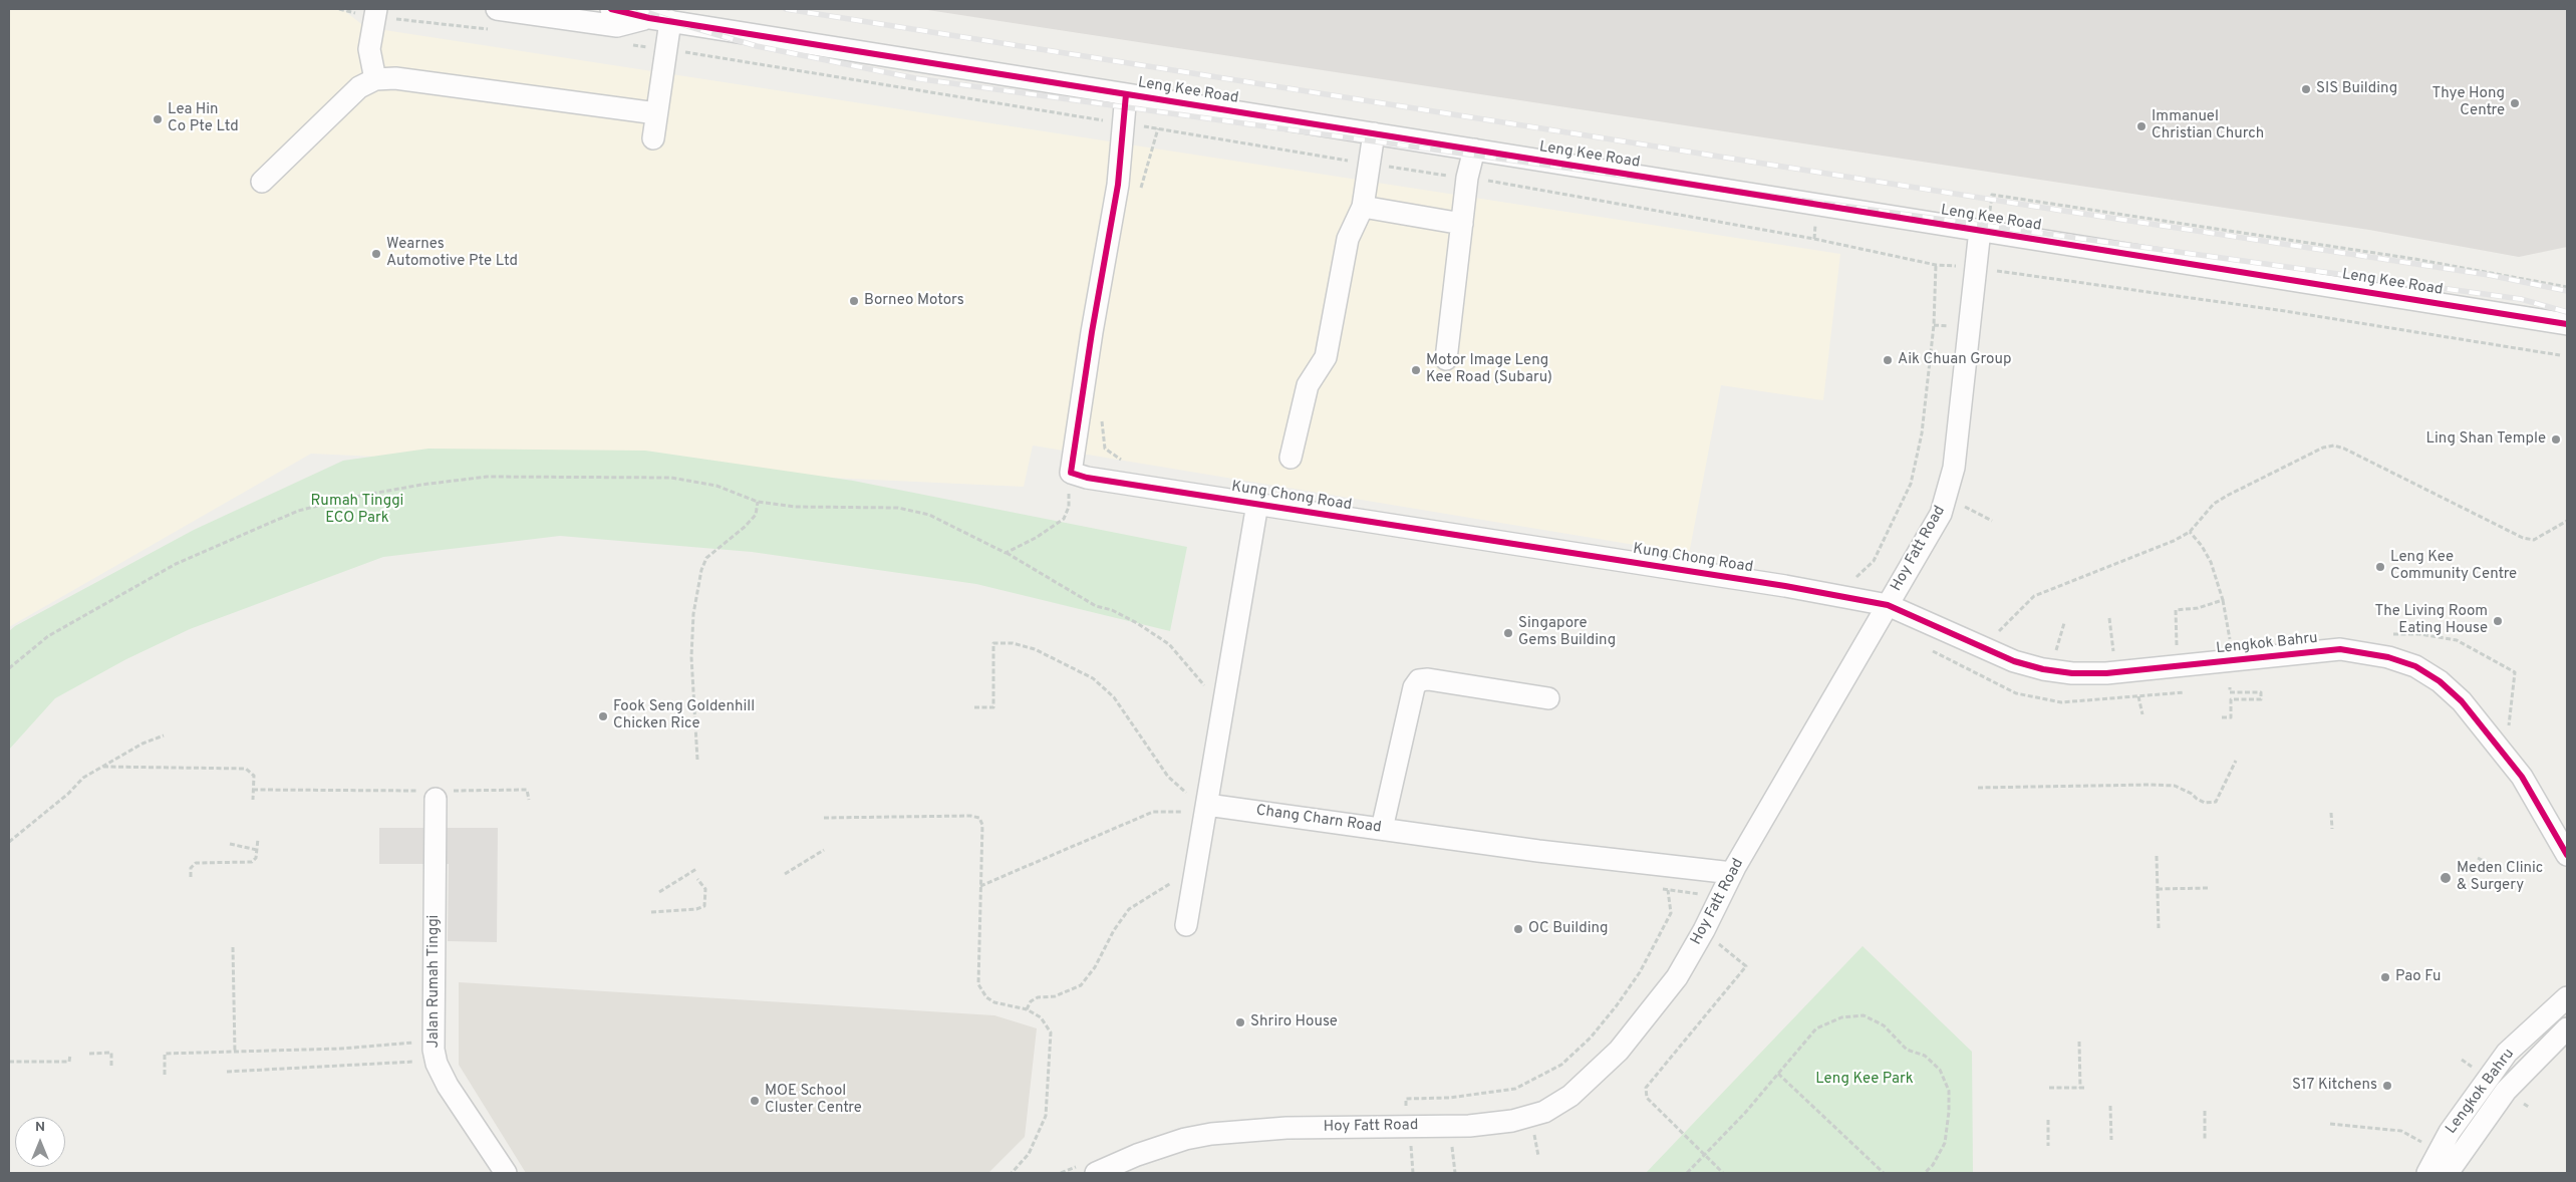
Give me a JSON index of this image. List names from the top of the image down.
{
  "streets": {
    "street": [
      "Leng Kee Road",
      "Kung Chong Road",
      "Hoy Fatt Road",
      "Lengkok Bahru",
      "Chang Charn Road",
      "Jalan Rumah Tinggi"
    ]
  },
  "crossings": [
    ["Leng Kee Road", "Hoy Fatt Road"],
    ["Kung Chong Road", "Hoy Fatt Road"],
    ["Kung Chong Road", "Lengkok Bahru"],
    ["Hoy Fatt Road", "Lengkok Bahru"],
    ["Hoy Fatt Road", "Chang Charn Road"]
  ],
  "parks": ["Rumah Tinggi ECO Park", "Leng Kee Park"],
  "places": [
    "SIS Building",
    "Thye Hong Centre",
    "Lea Hin Co Pte Ltd",
    "Immanuel Christian Church",
    "Wearnes Automotive Pte Ltd",
    "Borneo Motors",
    "Aik Chuan Group",
    "Motor Image Leng Kee Road (Subaru)",
    "Ling Shan Temple",
    "Leng Kee Community Centre",
    "The Living Room Eating House",
    "Singapore Gems Building",
    "Fook Seng Goldenhill Chicken Rice",
    "Meden Clinic & Surgery",
    "OC Building",
    "Pao Fu",
    "Shriro House",
    "S17 Kitchens",
    "MOE School Cluster Centre"
  ],
  "north": "top"
}
